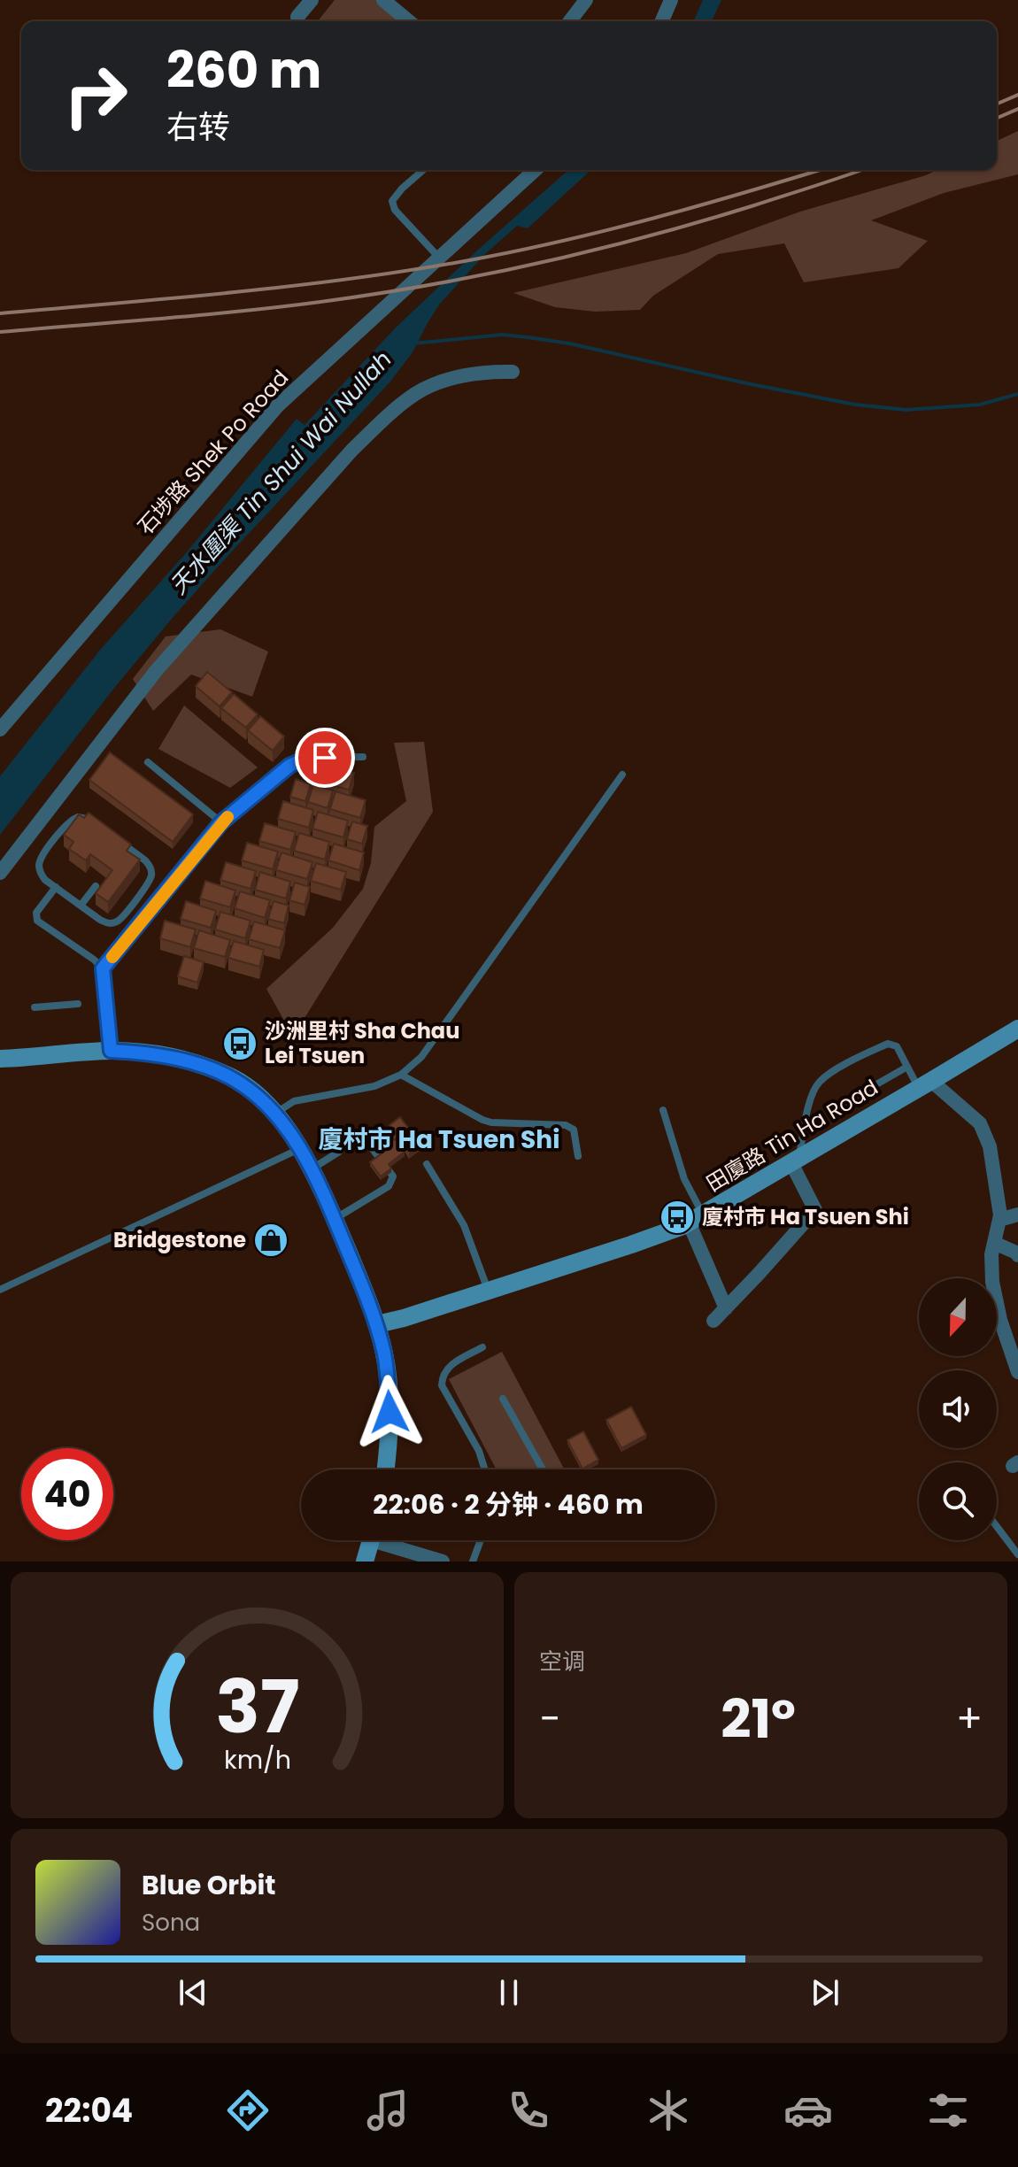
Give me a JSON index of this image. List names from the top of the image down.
{
  "streets": {
    "street": ["石埗路 Shek Po Road", "田廈路 Tin Ha Road"]
  },
  "districts": ["廈村市 Ha Tsuen Shi"],
  "water": ["天水圍渠 Tin Shui Wai Nullah"],
  "places": {
    "bus stop": ["沙洲里村 Sha Chau Lei Tsuen", "廈村市 Ha Tsuen Shi"],
    "shop": ["Bridgestone"]
  },
  "north": "bottom",
  "page": {
    "turn": ["260 m", "右转"],
    "limit": "40",
    "trip": "22:06 · 2 分钟 · 460 m",
    "tile": "空调",
    "heat": ["−", "21°", "+"],
    "song": ["Blue Orbit", "Sona"],
    "tabs": "22:04",
    "gauge": ["37", "km/h"]
  }
}
